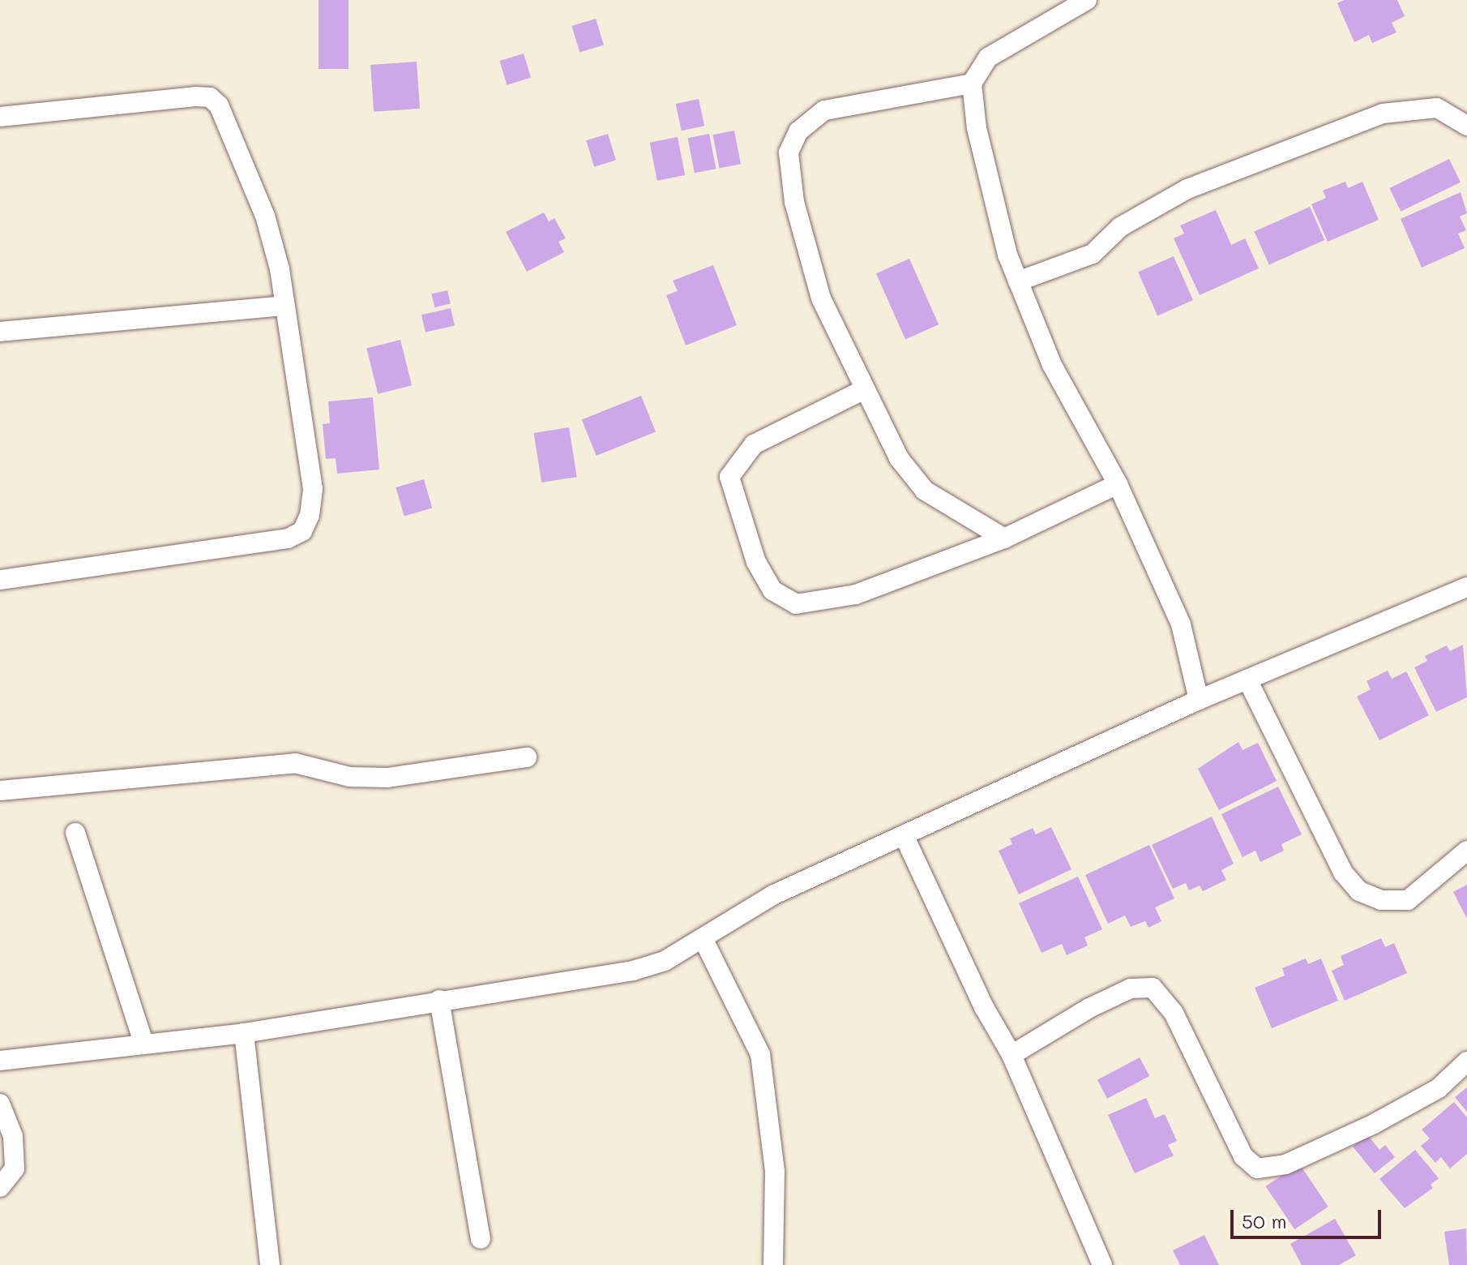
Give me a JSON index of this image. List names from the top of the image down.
{
  "scale_bar": "50 m"
}
